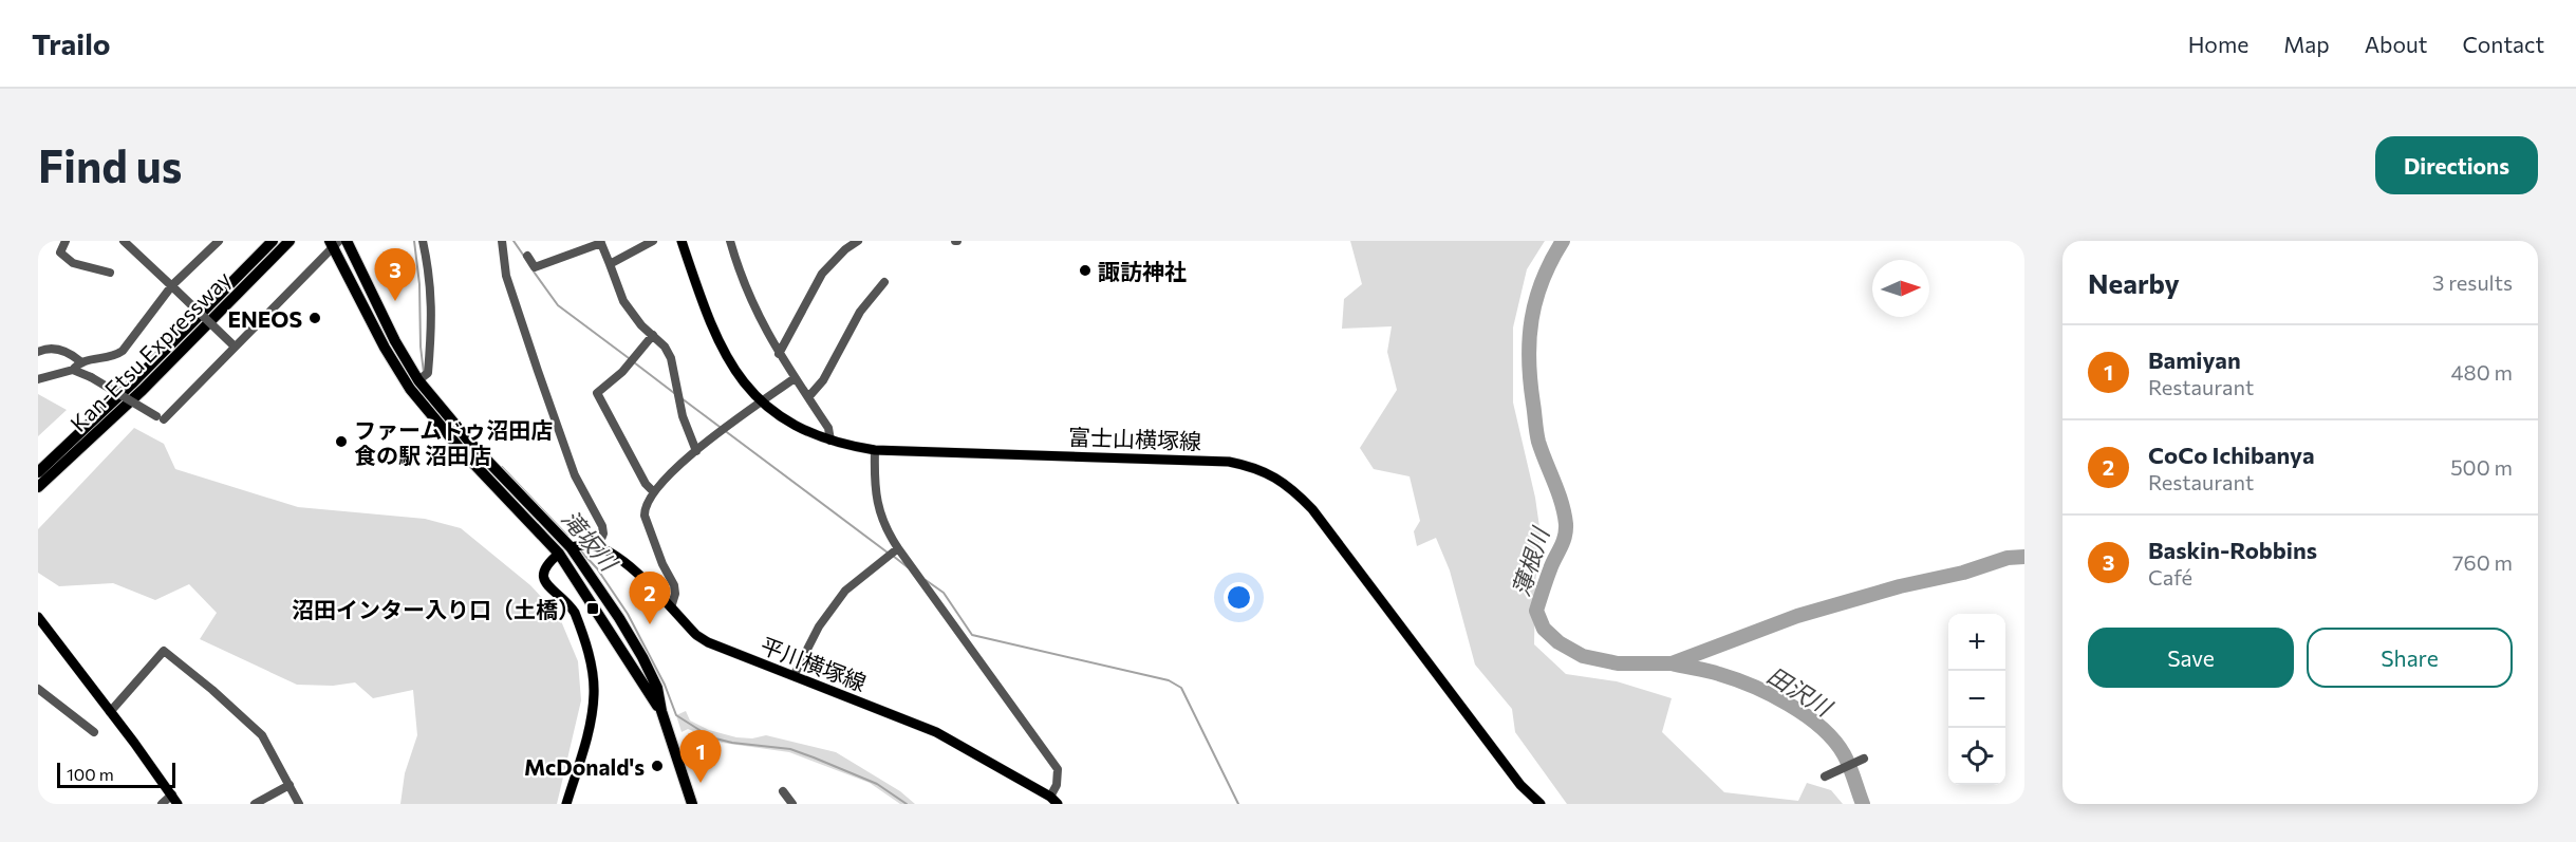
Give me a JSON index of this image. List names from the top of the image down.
{
  "streets": {
    "highway": ["Kan-Etsu Expressway"],
    "main road": ["富士山横塚線", "平川横塚線"]
  },
  "water": ["滝坂川", "薄根川", "田沢川"],
  "places": {
    "other": [
      "諏訪神社",
      "ENEOS",
      "ファームドゥ沼田店 食の駅 沼田店",
      "McDonald's"
    ],
    "transit": ["沼田インター入り口（土橋）"]
  },
  "scale_bar": "100 m",
  "north": "right",
  "page": {
    "header": "Trailo",
    "nav": [
      "Home",
      "Map",
      "About",
      "Contact"
    ],
    "buttons": [
      "Directions",
      ["Save", "Share"]
    ],
    "title": "Find us",
    "heading": ["Nearby", "3 results"],
    "pins": ["3", "2", "1"],
    "list": [
      {
        "mark": "1",
        "name": "Bamiyan",
        "note": "Restaurant",
        "value": "480 m"
      },
      {
        "mark": "2",
        "name": "CoCo Ichibanya",
        "note": "Restaurant",
        "value": "500 m"
      },
      {
        "mark": "3",
        "name": "Baskin-Robbins",
        "note": "Café",
        "value": "760 m"
      }
    ],
    "map_buttons": ["+", "−"],
    "scale": "100 m"
  }
}
